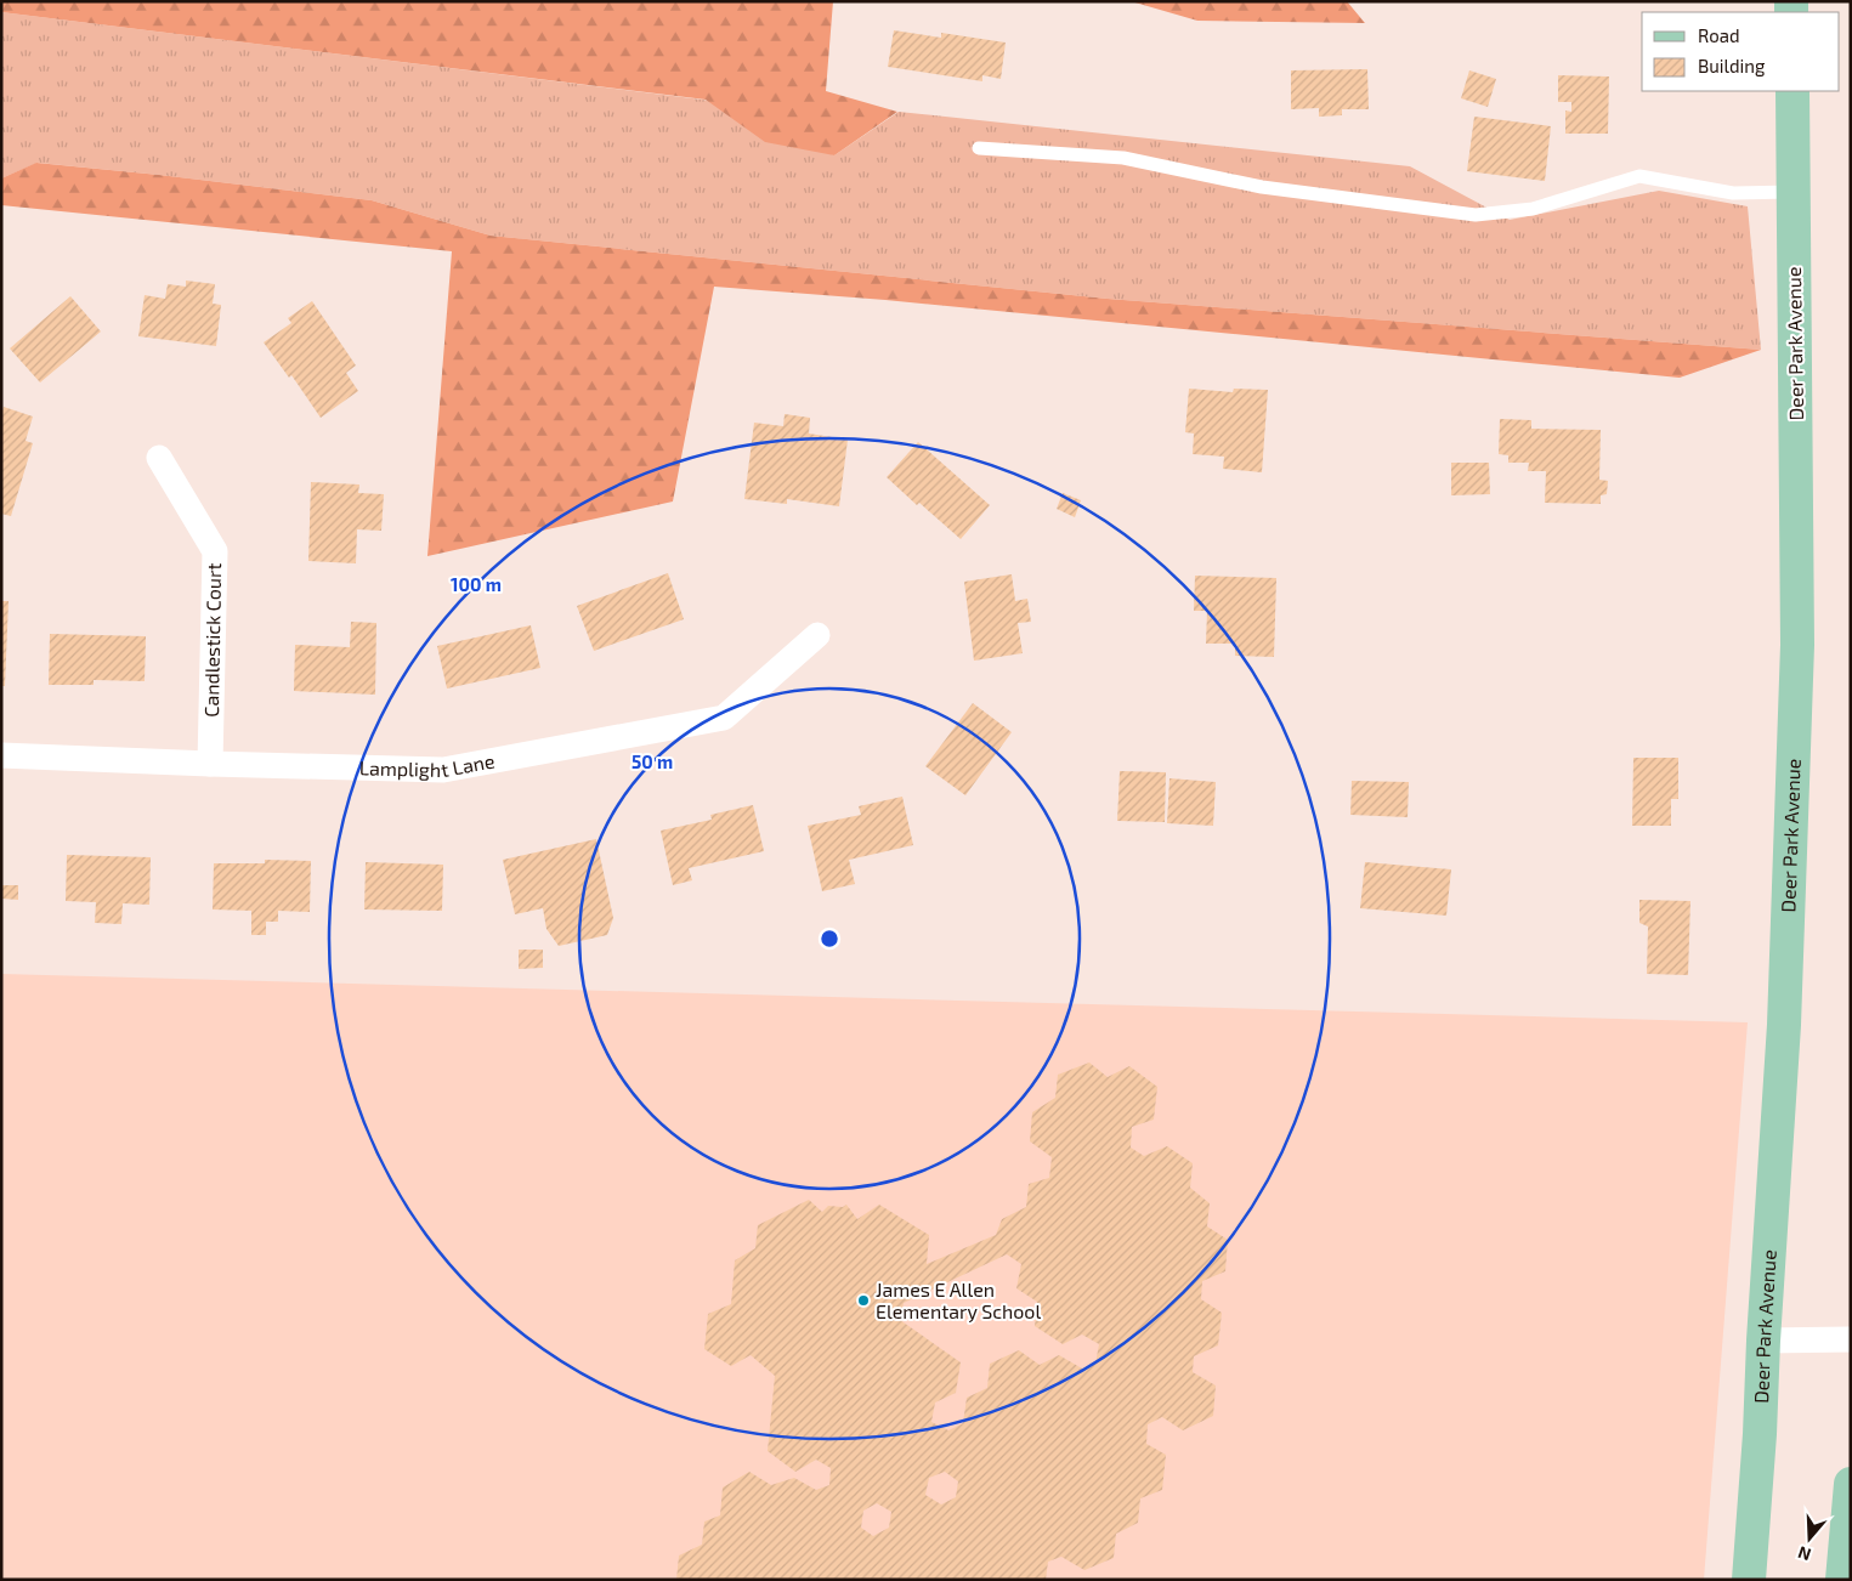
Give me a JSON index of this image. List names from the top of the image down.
{
  "streets": {
    "main road": ["Deer Park Avenue"],
    "street": ["Candlestick Court", "Lamplight Lane"]
  },
  "crossings": [
    ["Candlestick Court", "Lamplight Lane"]
  ],
  "places": ["James E Allen Elementary School"],
  "legend": ["Road", "Building"],
  "north": "bottom",
  "rings": ["100 m", "50 m"]
}
